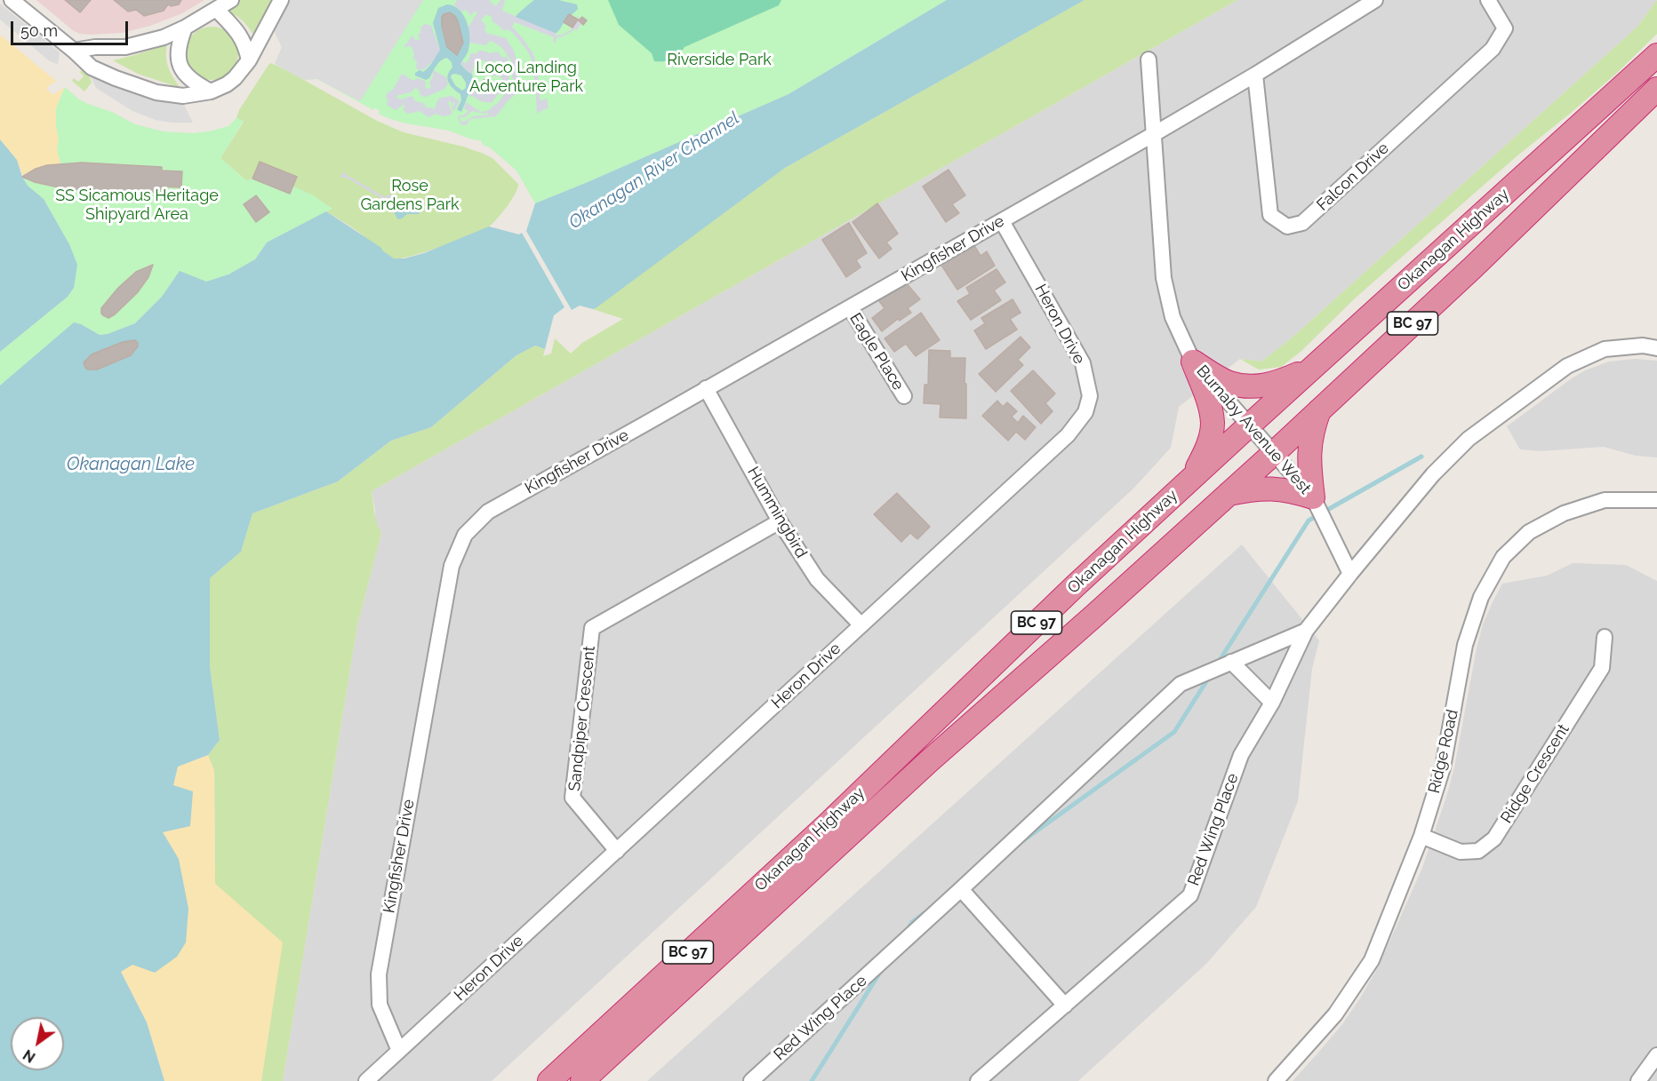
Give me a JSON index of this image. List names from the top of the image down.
{
  "streets": {
    "highway": ["Okanagan Highway", "BC 97"],
    "street": [
      "Falcon Drive",
      "Kingfisher Drive",
      "Heron Drive",
      "Eagle Place",
      "Burnaby Avenue West",
      "Hummingbird",
      "Sandpiper Crescent",
      "Ridge Road",
      "Ridge Crescent",
      "Red Wing Place"
    ]
  },
  "crossings": [
    ["Okanagan Highway", "Burnaby Avenue West"],
    ["Kingfisher Drive", "Heron Drive"],
    ["Kingfisher Drive", "Eagle Place"],
    ["Kingfisher Drive", "Burnaby Avenue West"],
    ["Kingfisher Drive", "Hummingbird"],
    ["Heron Drive", "Hummingbird"],
    ["Heron Drive", "Sandpiper Crescent"],
    ["Hummingbird", "Sandpiper Crescent"],
    ["Ridge Road", "Ridge Crescent"]
  ],
  "water": ["Okanagan River Channel", "Okanagan Lake"],
  "parks": [
    "Riverside Park",
    "Loco Landing Adventure Park",
    "Rose Gardens Park",
    "SS Sicamous Heritage Shipyard Area"
  ],
  "scale_bar": "50 m",
  "north": "bottom left"
}
